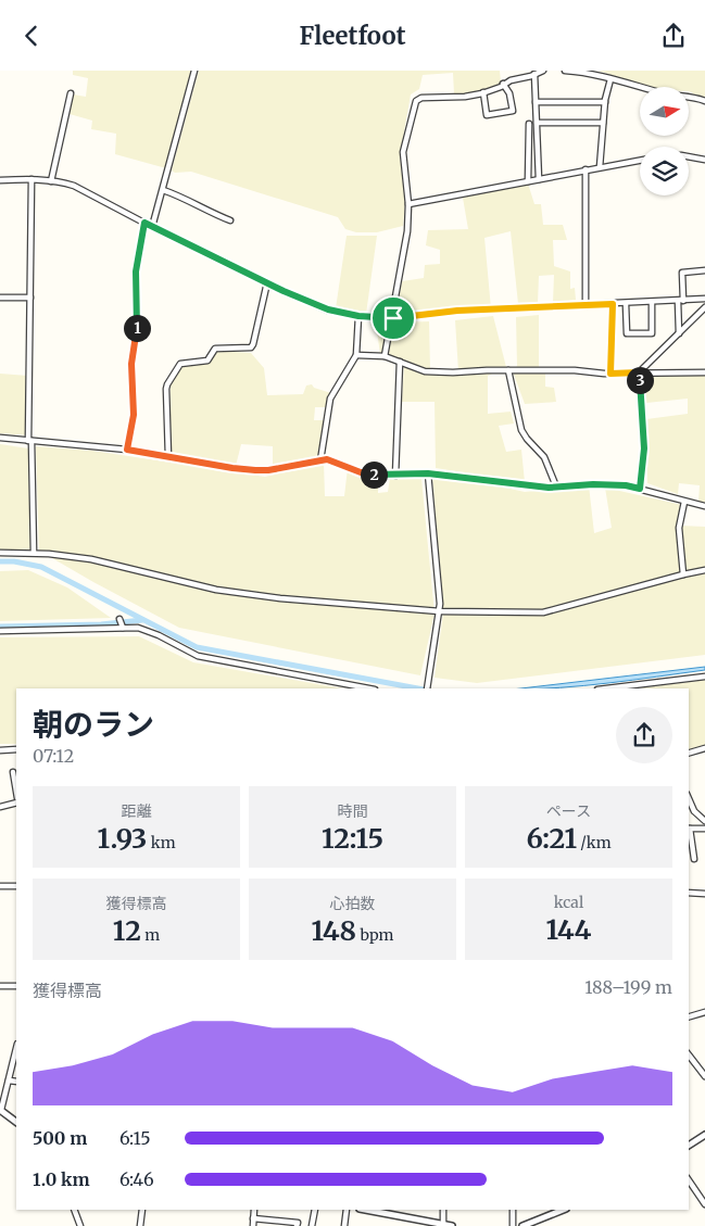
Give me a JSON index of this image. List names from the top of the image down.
{
  "north": "right",
  "page": {
    "header": "Fleetfoot",
    "pins": ["1", "3", "2"],
    "heading": ["朝のラン", "07:12"],
    "stats": [
      ["距離", "1.93 km"],
      ["時間", "12:15"],
      ["ペース", "6:21 /km"],
      ["獲得標高", "12 m"],
      ["心拍数", "148 bpm"],
      ["kcal", "144"]
    ],
    "chart": ["獲得標高", "188–199 m"],
    "list": [
      {
        "name": "500 m",
        "note": "6:15"
      },
      {
        "name": "1.0 km",
        "note": "6:46"
      }
    ]
  }
}
